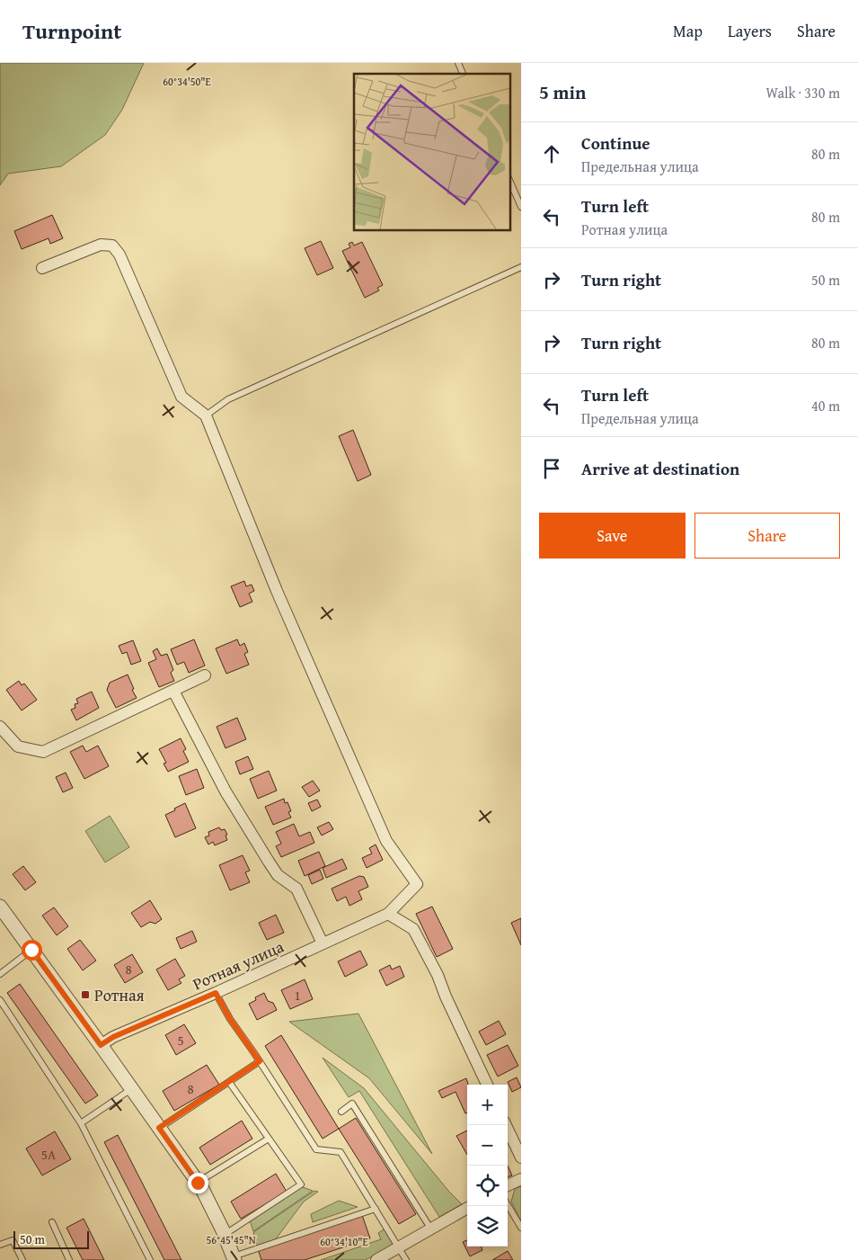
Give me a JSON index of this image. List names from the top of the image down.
{
  "streets": {
    "street": ["Ротная улица"]
  },
  "places": {
    "transit": ["Ротная"]
  },
  "house_numbers": [
    "8",
    "1",
    "5",
    "8",
    "5А"
  ],
  "scale_bar": "50 m",
  "page": {
    "header": "Turnpoint",
    "nav": ["Map", "Layers", "Share"],
    "heading": ["5 min", "Walk · 330 m"],
    "list": [
      ["Continue", "Предельная улица", "80 m"],
      ["Turn left", "Ротная улица", "80 m"],
      ["Turn right", "50 m"],
      ["Turn right", "80 m"],
      ["Turn left", "Предельная улица", "40 m"],
      "Arrive at destination"
    ],
    "buttons": ["Save", "Share"],
    "map_buttons": ["+", "−"],
    "scale": "50 m"
  },
  "coordinates": ["60°34'50\"E", "56°45'45\"N", "60°34'10\"E"]
}
